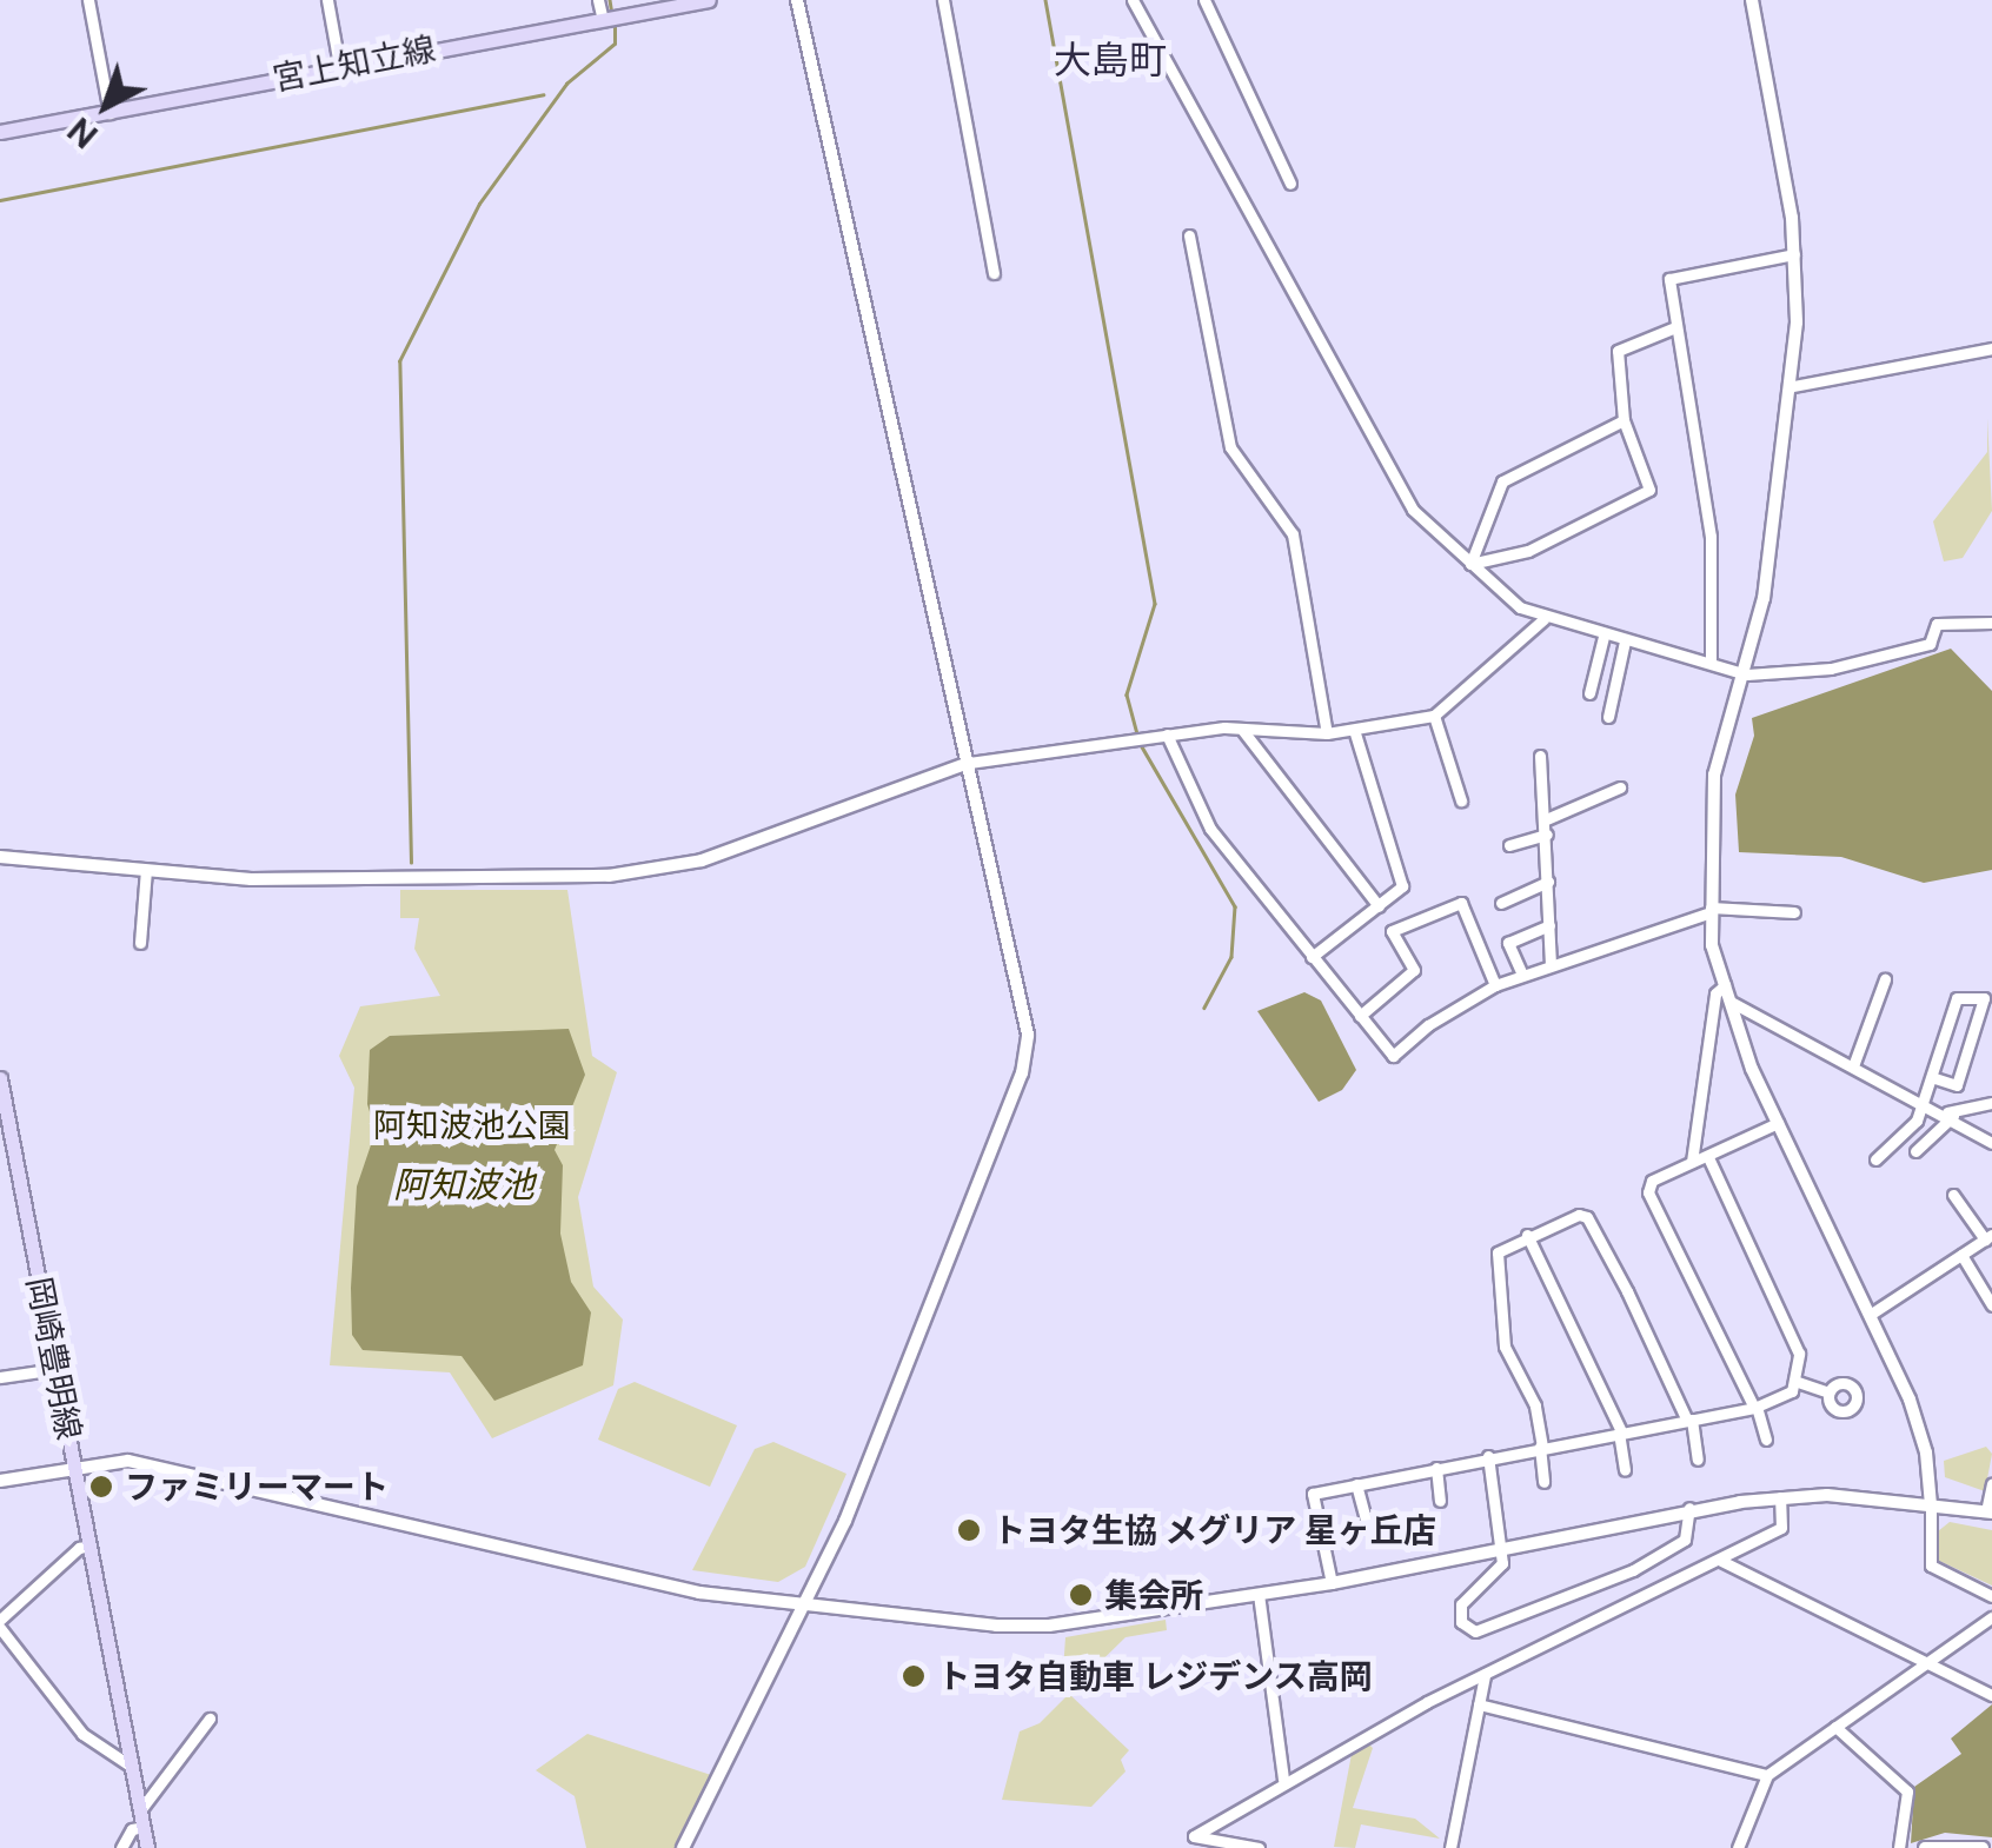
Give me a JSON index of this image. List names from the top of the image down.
{
  "streets": {
    "main road": ["宮上知立線", "岡崎豊明線"]
  },
  "districts": ["大島町"],
  "water": ["阿知波池"],
  "parks": ["阿知波池公園"],
  "places": [
    "ファミリーマート",
    "トヨタ生協 メグリア 星ヶ丘店",
    "集会所",
    "トヨタ自動車 レジデンス高岡"
  ],
  "north": "bottom left"
}
